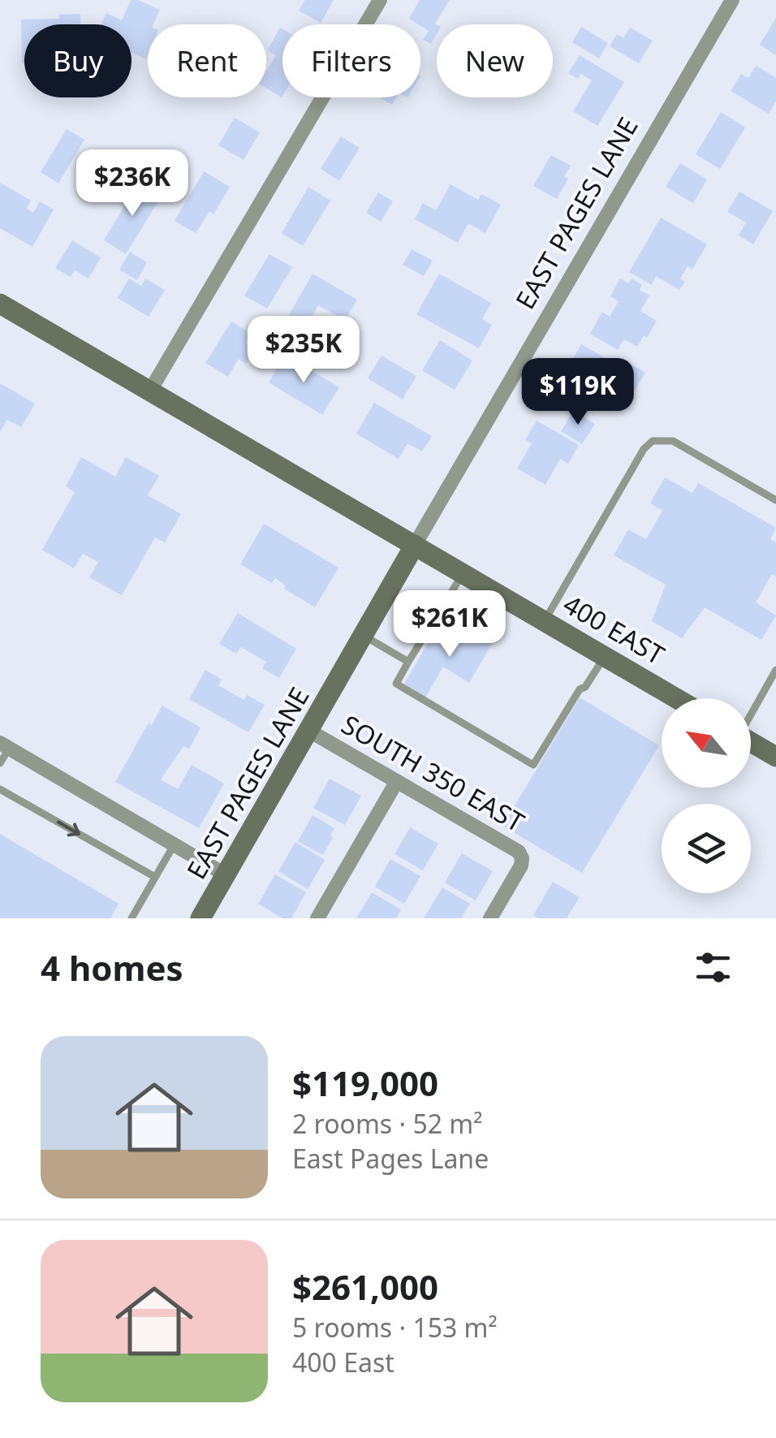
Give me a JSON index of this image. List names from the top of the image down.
{
  "streets": {
    "main road": ["EAST PAGES LANE", "400 EAST"],
    "street": ["SOUTH 350 EAST"]
  },
  "crossings": [
    ["EAST PAGES LANE", "400 EAST"],
    ["EAST PAGES LANE", "SOUTH 350 EAST"]
  ],
  "north": "top left",
  "page": {
    "chip": [
      "Buy",
      "Rent",
      "Filters",
      "New"
    ],
    "price": [
      "$236K",
      "$235K",
      "$119K",
      "$261K"
    ],
    "heading": "4 homes",
    "list": [
      {
        "name": "$119,000",
        "note": "2 rooms · 52 m² · East Pages Lane"
      },
      {
        "name": "$261,000",
        "note": "5 rooms · 153 m² · 400 East"
      }
    ]
  }
}
